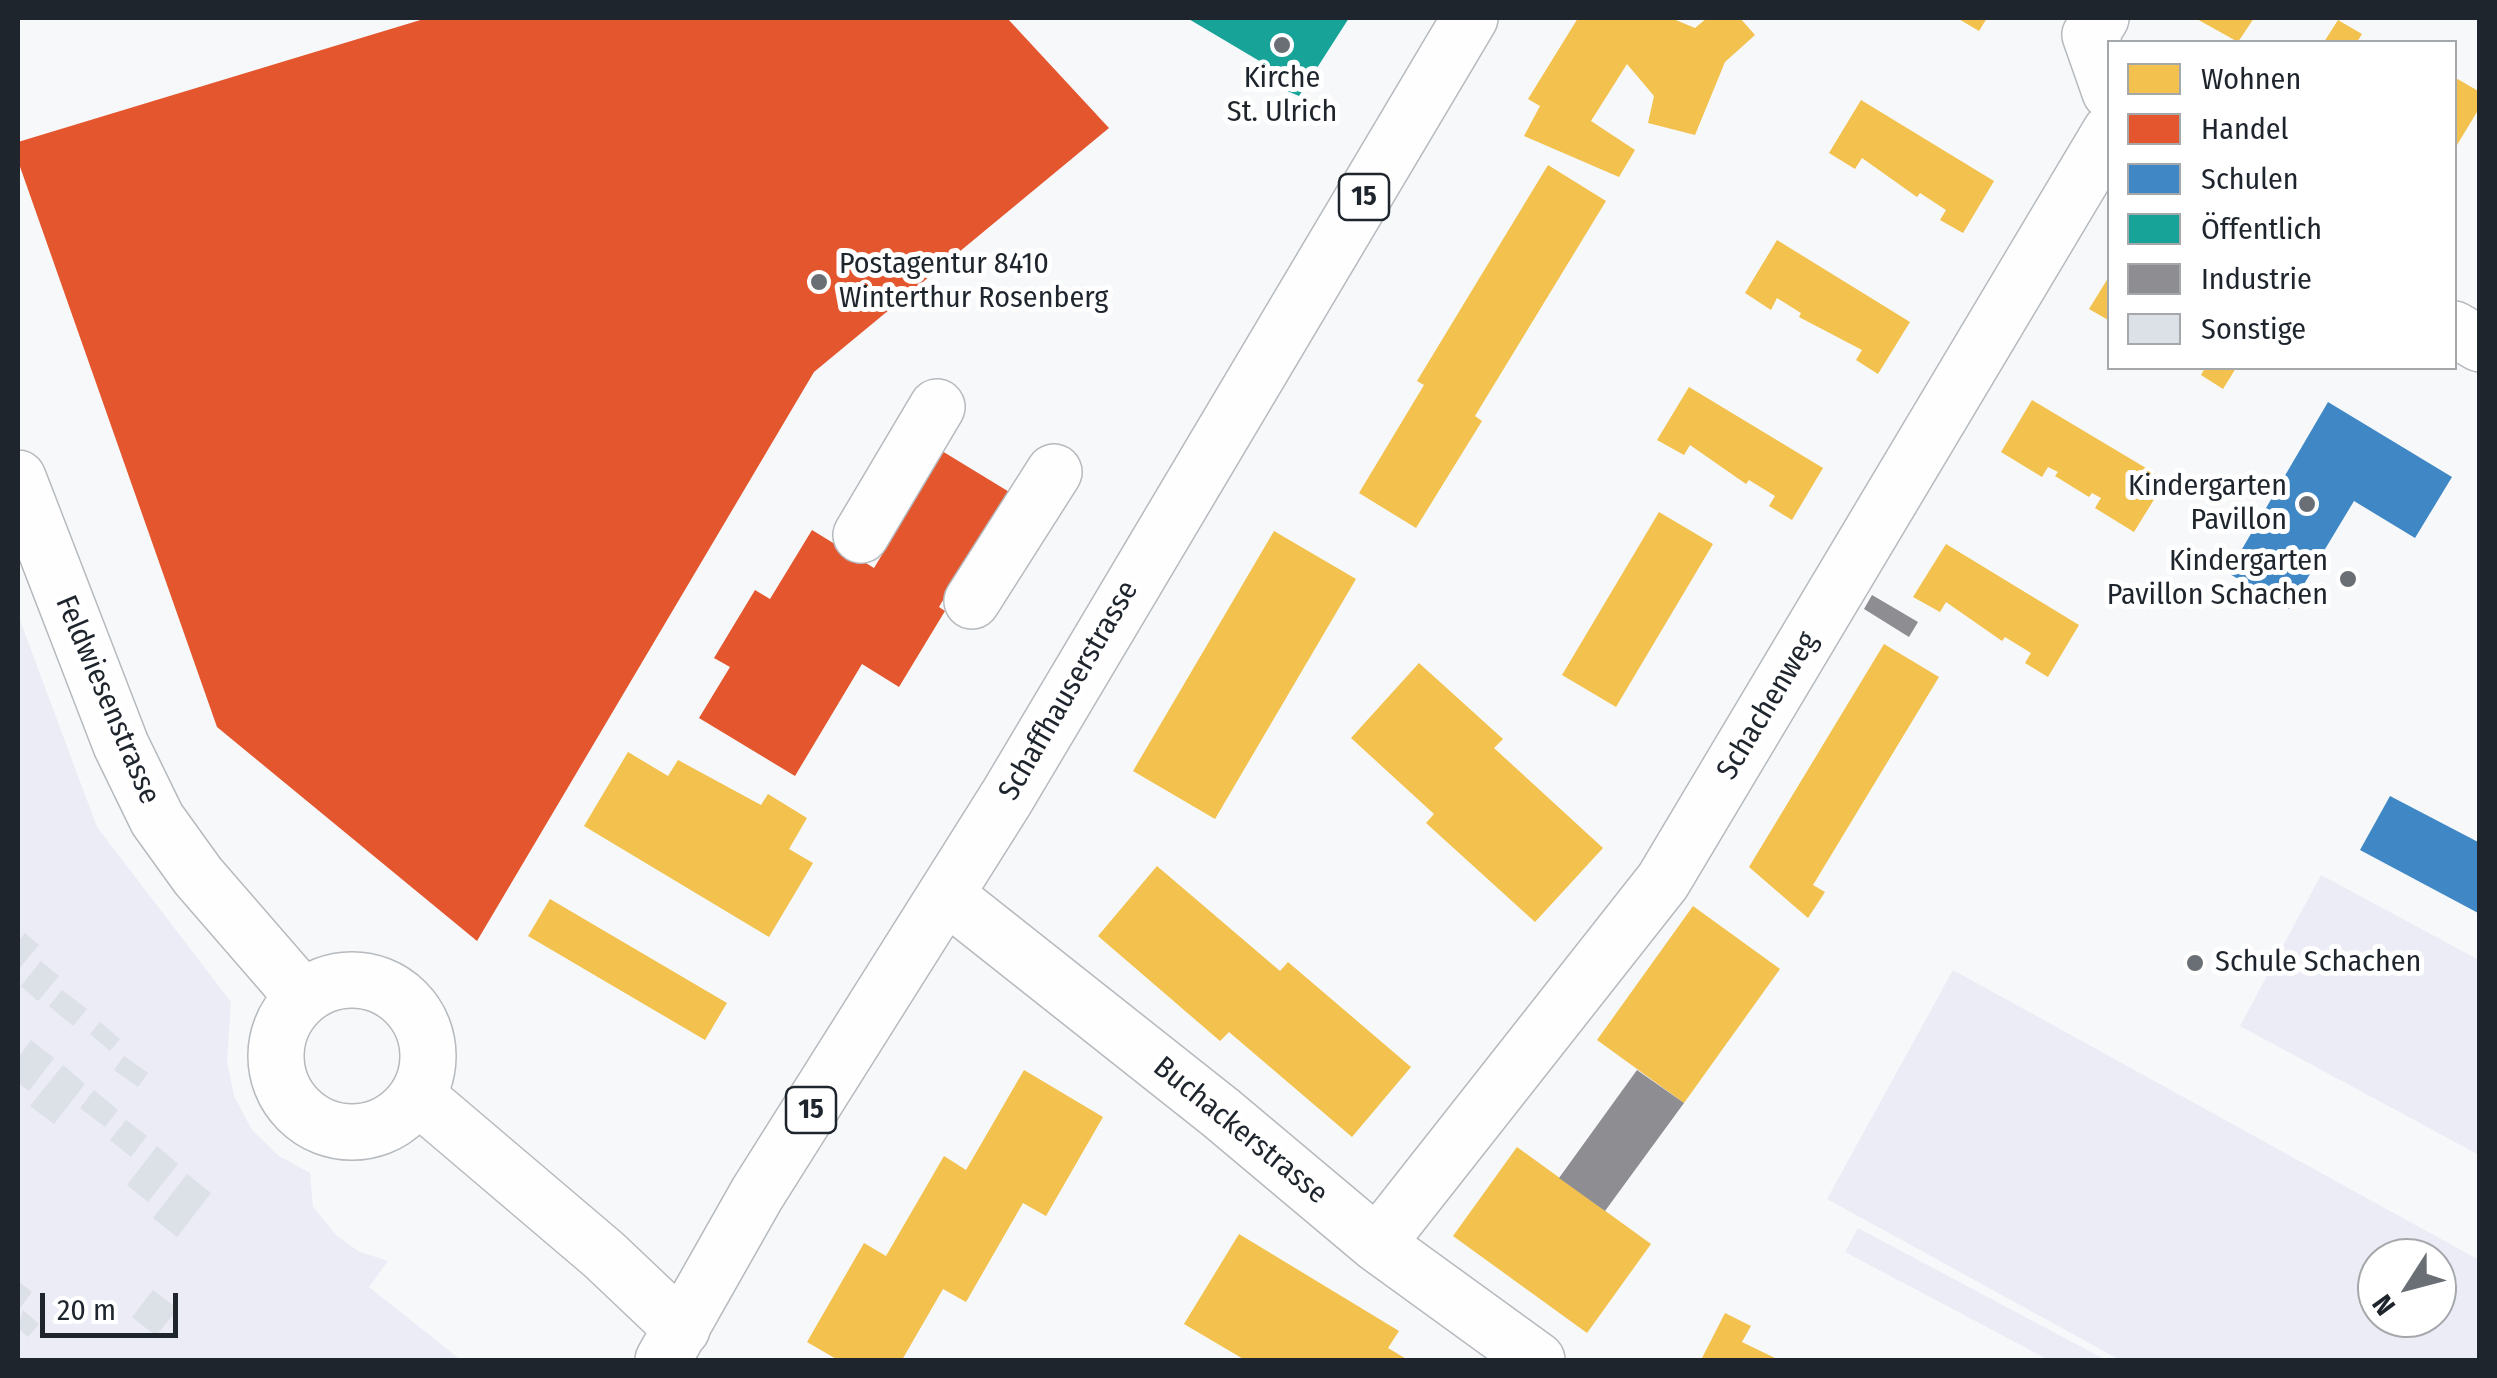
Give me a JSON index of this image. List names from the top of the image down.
{
  "streets": {
    "street": [
      "15",
      "Schaffhauserstrasse",
      "Feldwiesenstrasse",
      "Schachenweg",
      "Buchackerstrasse"
    ]
  },
  "crossings": [
    ["Schaffhauserstrasse", "Buchackerstrasse"],
    ["Schachenweg", "Buchackerstrasse"]
  ],
  "places": [
    "Kirche St. Ulrich",
    "Postagentur 8410 Winterthur Rosenberg",
    "Kindergarten Pavillon",
    "Kindergarten Pavillon Schachen",
    "Schule Schachen"
  ],
  "legend": [
    "Wohnen",
    "Handel",
    "Schulen",
    "Öffentlich",
    "Industrie",
    "Sonstige"
  ],
  "scale_bar": "20 m",
  "north": "bottom left"
}
